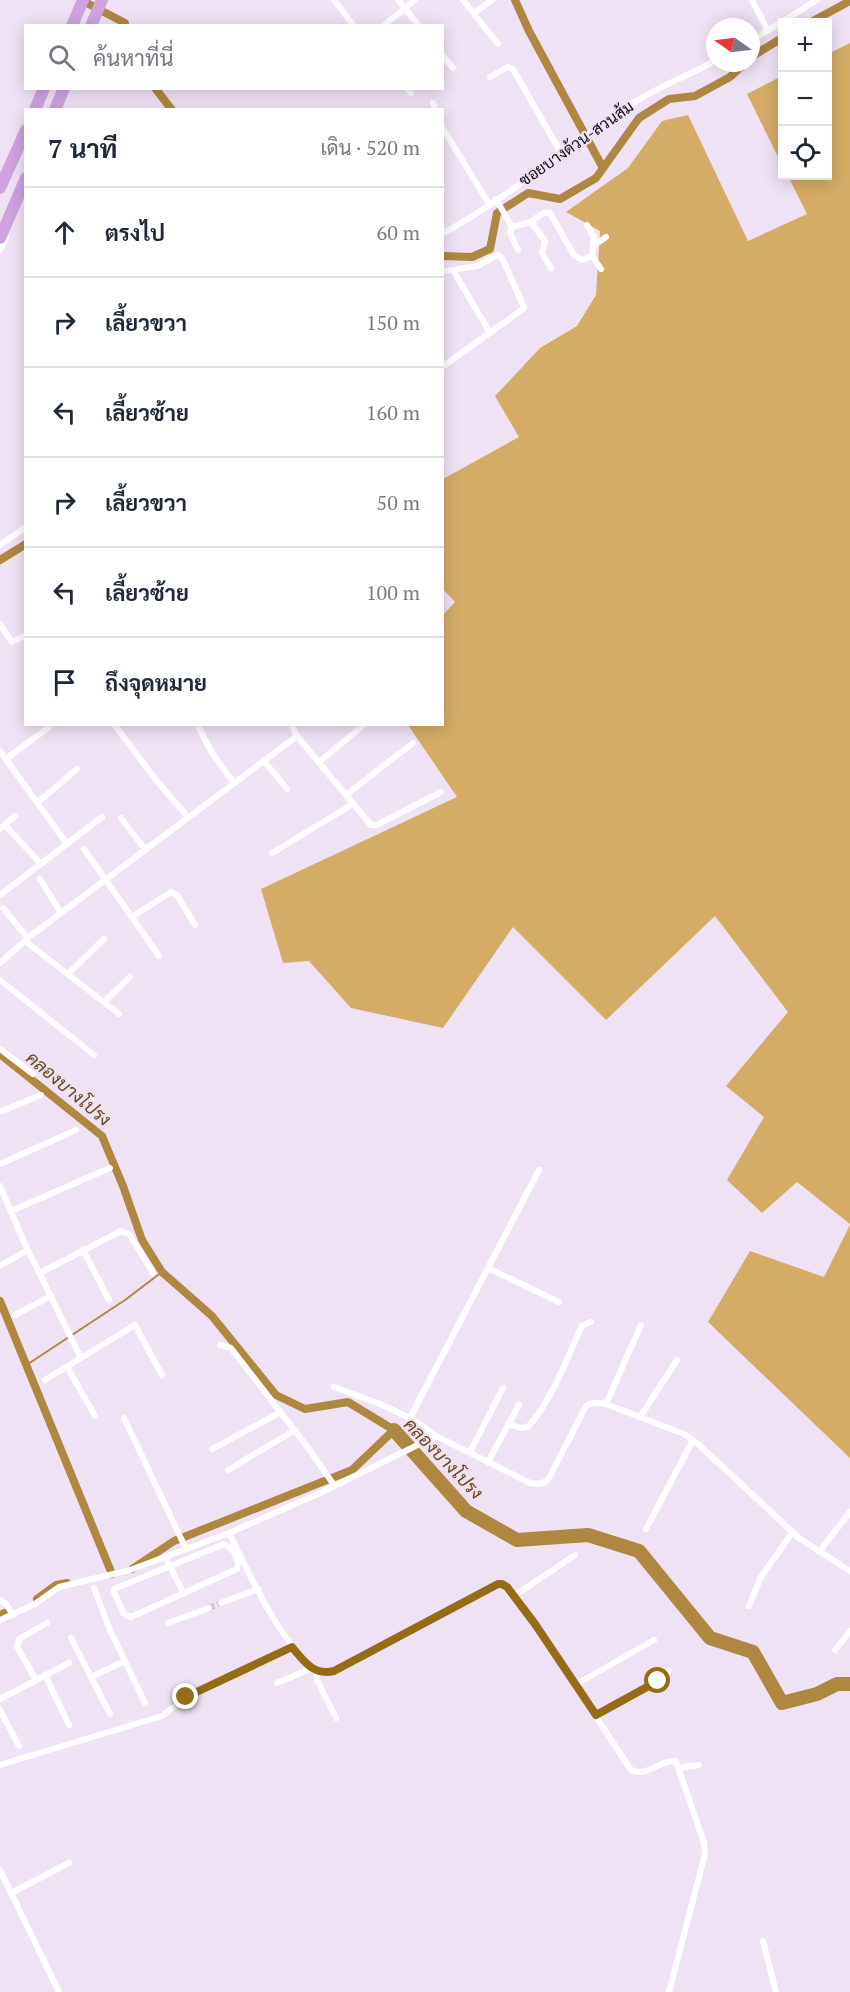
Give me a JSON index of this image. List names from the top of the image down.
{
  "streets": {
    "street": ["ซอยบางด้วน-สวนส้ม"]
  },
  "water": ["คลองบางโปรง"],
  "north": "left",
  "page": {
    "map_buttons": ["+", "−"],
    "search": "ค้นหาที่นี่",
    "heading": ["7 นาที", "เดิน · 520 m"],
    "list": [
      ["ตรงไป", "60 m"],
      ["เลี้ยวขวา", "150 m"],
      ["เลี้ยวซ้าย", "160 m"],
      ["เลี้ยวขวา", "50 m"],
      ["เลี้ยวซ้าย", "100 m"],
      "ถึงจุดหมาย"
    ]
  }
}
